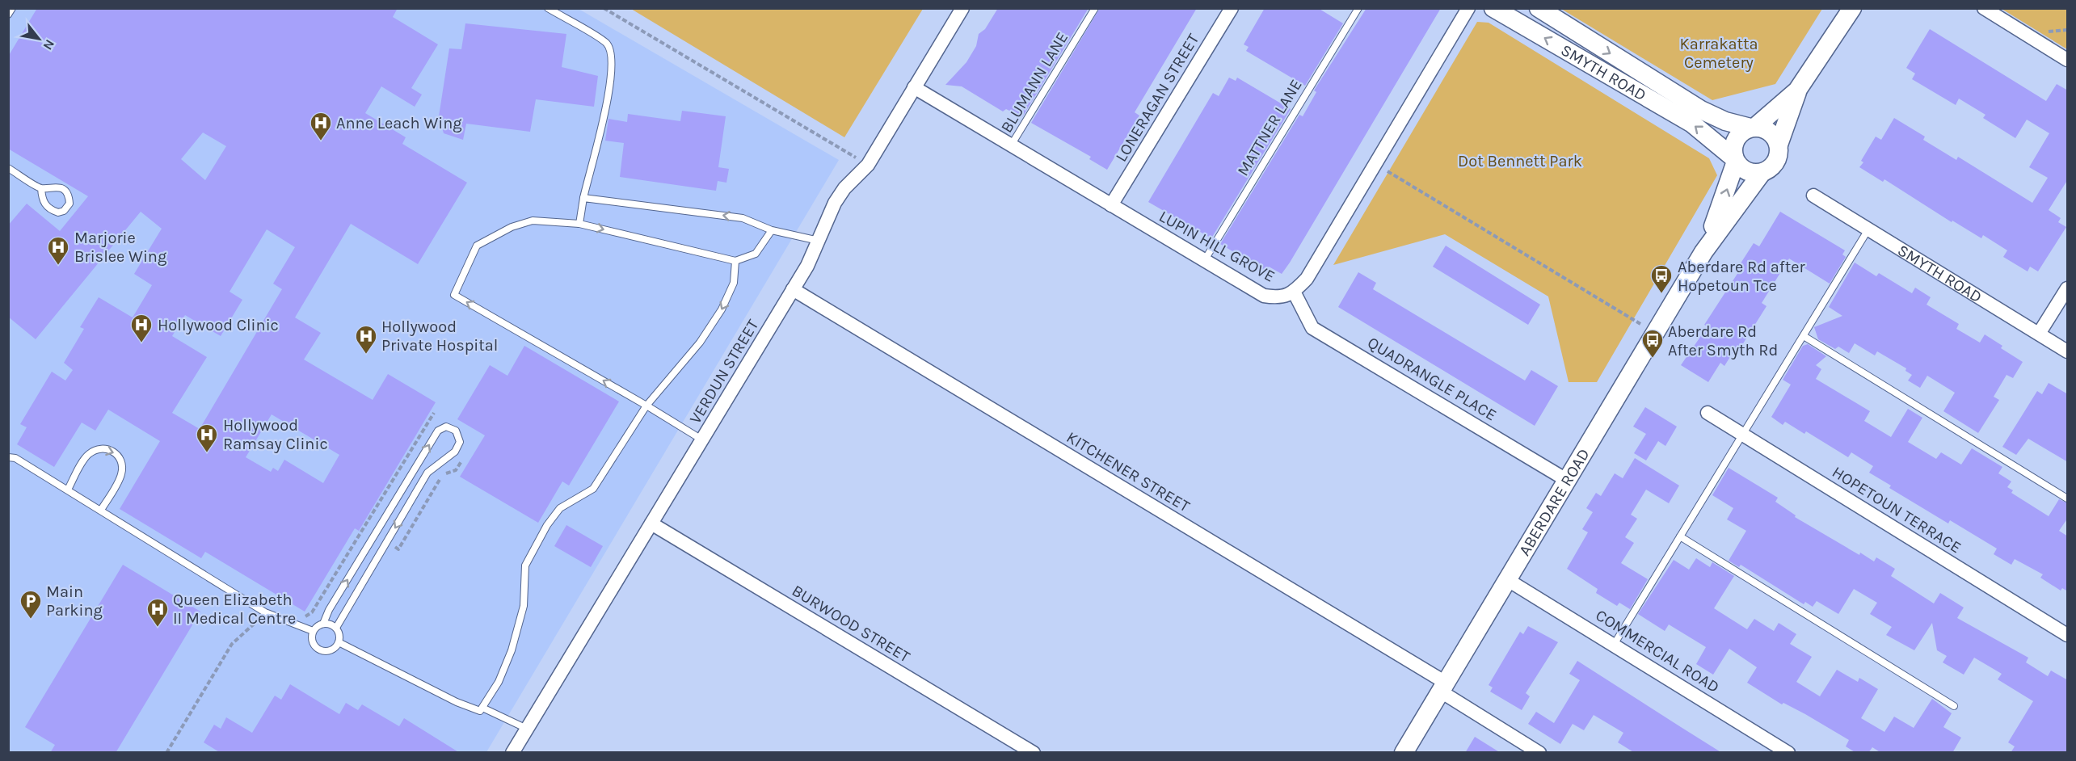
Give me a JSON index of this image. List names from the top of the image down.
{
  "streets": {
    "main road": ["SMYTH ROAD", "ABERDARE ROAD"],
    "street": [
      "LONERAGAN STREET",
      "LUPIN HILL GROVE",
      "VERDUN STREET",
      "QUADRANGLE PLACE",
      "KITCHENER STREET",
      "HOPETOUN TERRACE",
      "BURWOOD STREET",
      "COMMERCIAL ROAD"
    ],
    "lane": ["BLUMANN LANE", "MATTNER LANE"]
  },
  "crossings": [
    ["SMYTH ROAD", "ABERDARE ROAD"],
    ["BLUMANN LANE", "LUPIN HILL GROVE"],
    ["LONERAGAN STREET", "LUPIN HILL GROVE"],
    ["MATTNER LANE", "LUPIN HILL GROVE"],
    ["LUPIN HILL GROVE", "VERDUN STREET"],
    ["LUPIN HILL GROVE", "QUADRANGLE PLACE"],
    ["VERDUN STREET", "KITCHENER STREET"],
    ["VERDUN STREET", "BURWOOD STREET"],
    ["QUADRANGLE PLACE", "ABERDARE ROAD"],
    ["KITCHENER STREET", "ABERDARE ROAD"],
    ["ABERDARE ROAD", "COMMERCIAL ROAD"]
  ],
  "parks": ["Karrakatta Cemetery", "Dot Bennett Park"],
  "places": {
    "hospital": [
      "Anne Leach Wing",
      "Marjorie Brislee Wing",
      "Hollywood Clinic",
      "Hollywood Private Hospital",
      "Hollywood Ramsay Clinic",
      "Queen Elizabeth II Medical Centre"
    ],
    "bus stop": ["Aberdare Rd after Hopetoun Tce", "Aberdare Rd After Smyth Rd"],
    "parking": ["Main Parking"]
  },
  "north": "bottom right"
}
